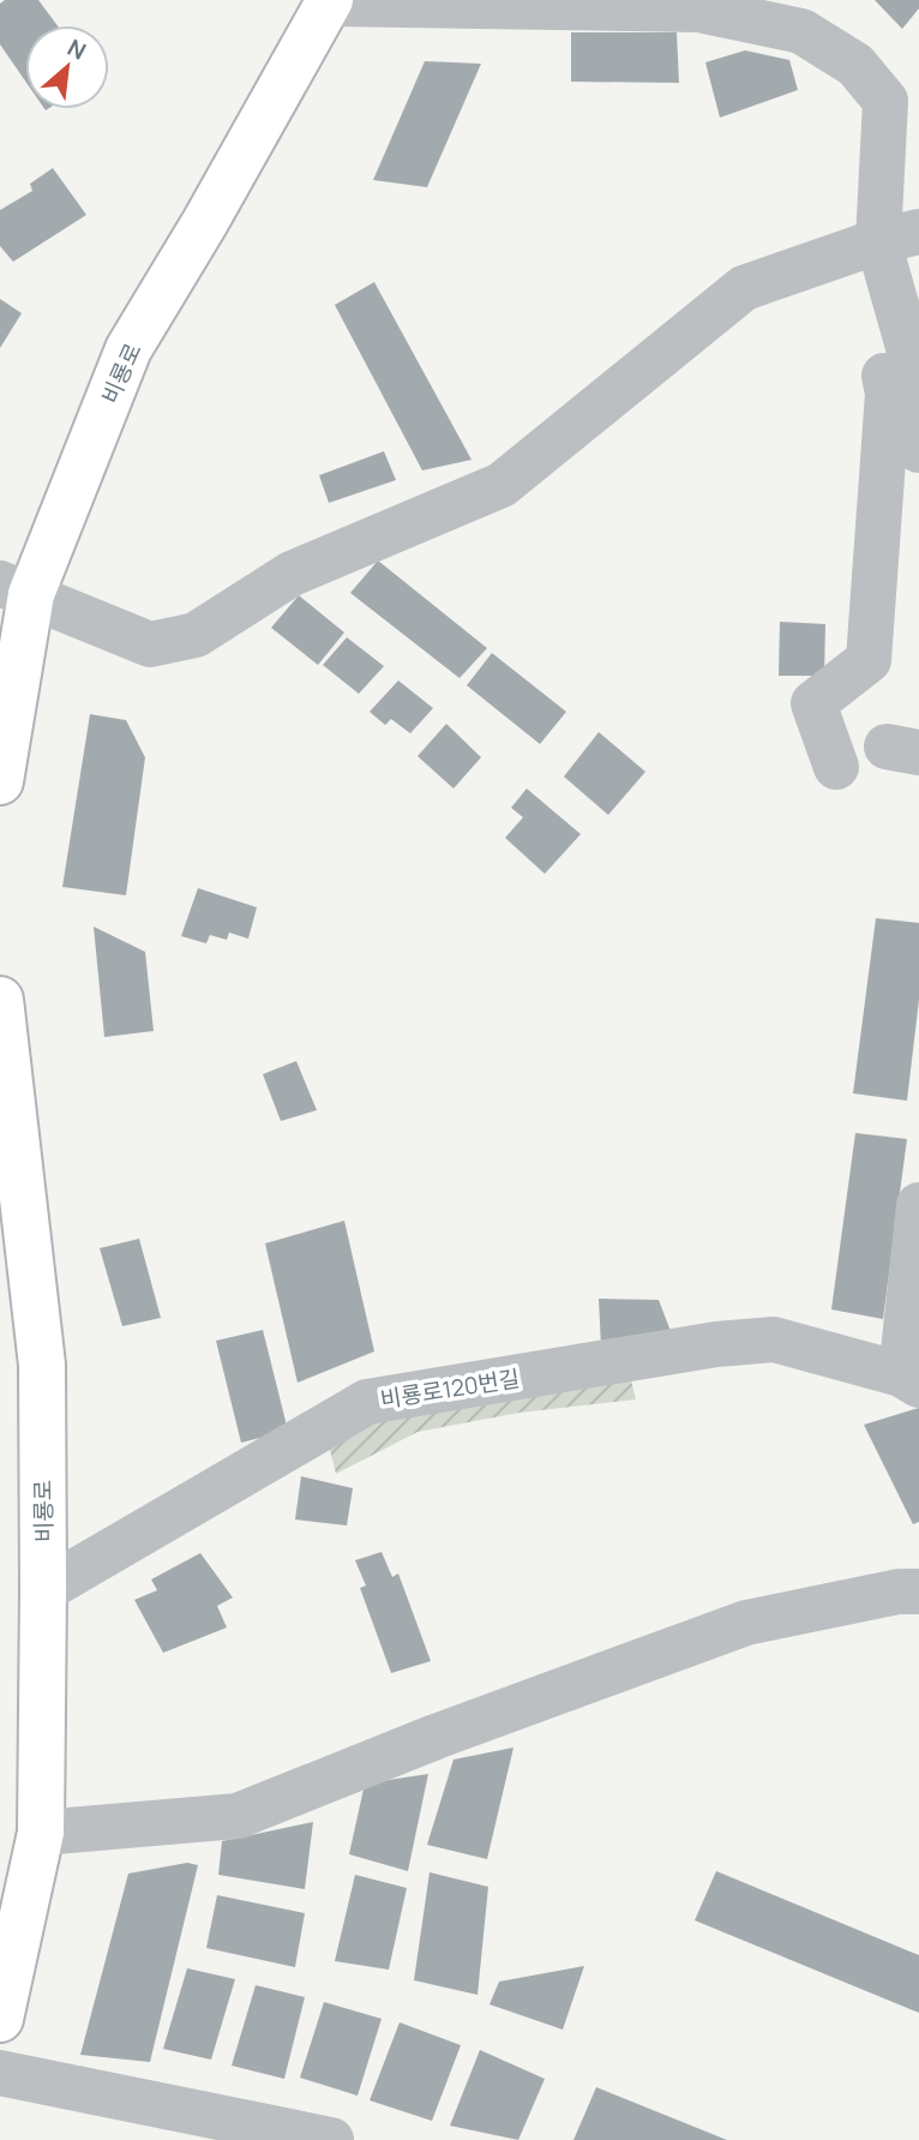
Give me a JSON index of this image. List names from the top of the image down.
{
  "streets": {
    "main road": ["비룡로"],
    "street": ["비룡로120번길"]
  },
  "crossings": [
    ["비룡로", "비룡로120번길"]
  ],
  "north": "top right"
}
